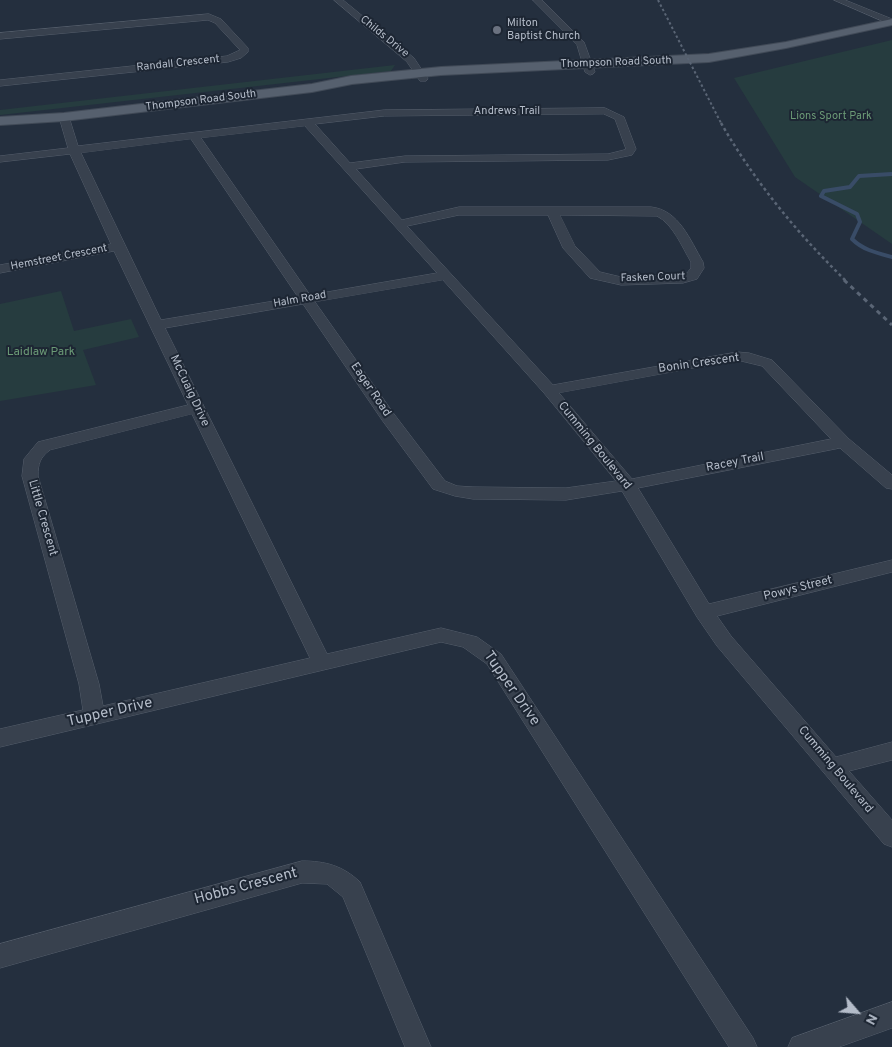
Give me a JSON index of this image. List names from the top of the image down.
{
  "streets": {
    "main road": ["Thompson Road South"],
    "street": [
      "Childs Drive",
      "Randall Crescent",
      "Andrews Trail",
      "Hemstreet Crescent",
      "Fasken Court",
      "Halm Road",
      "Bonin Crescent",
      "Eager Road",
      "McCuaig Drive",
      "Cumming Boulevard",
      "Racey Trail",
      "Little Crescent",
      "Powys Street",
      "Tupper Drive",
      "Hobbs Crescent"
    ]
  },
  "crossings": [
    ["Childs Drive", "Thompson Road South"],
    ["Thompson Road South", "McCuaig Drive"],
    ["Andrews Trail", "Eager Road"],
    ["Andrews Trail", "McCuaig Drive"],
    ["Andrews Trail", "Cumming Boulevard"],
    ["Hemstreet Crescent", "McCuaig Drive"],
    ["Fasken Court", "Cumming Boulevard"],
    ["Halm Road", "Eager Road"],
    ["Halm Road", "McCuaig Drive"],
    ["Halm Road", "Cumming Boulevard"],
    ["Bonin Crescent", "Cumming Boulevard"],
    ["Bonin Crescent", "Racey Trail"],
    ["Eager Road", "Cumming Boulevard"],
    ["Eager Road", "Racey Trail"],
    ["McCuaig Drive", "Little Crescent"],
    ["McCuaig Drive", "Tupper Drive"],
    ["Cumming Boulevard", "Racey Trail"],
    ["Cumming Boulevard", "Powys Street"],
    ["Little Crescent", "Tupper Drive"]
  ],
  "parks": ["Lions Sport Park", "Laidlaw Park"],
  "places": ["Milton Baptist Church"],
  "north": "bottom right"
}
